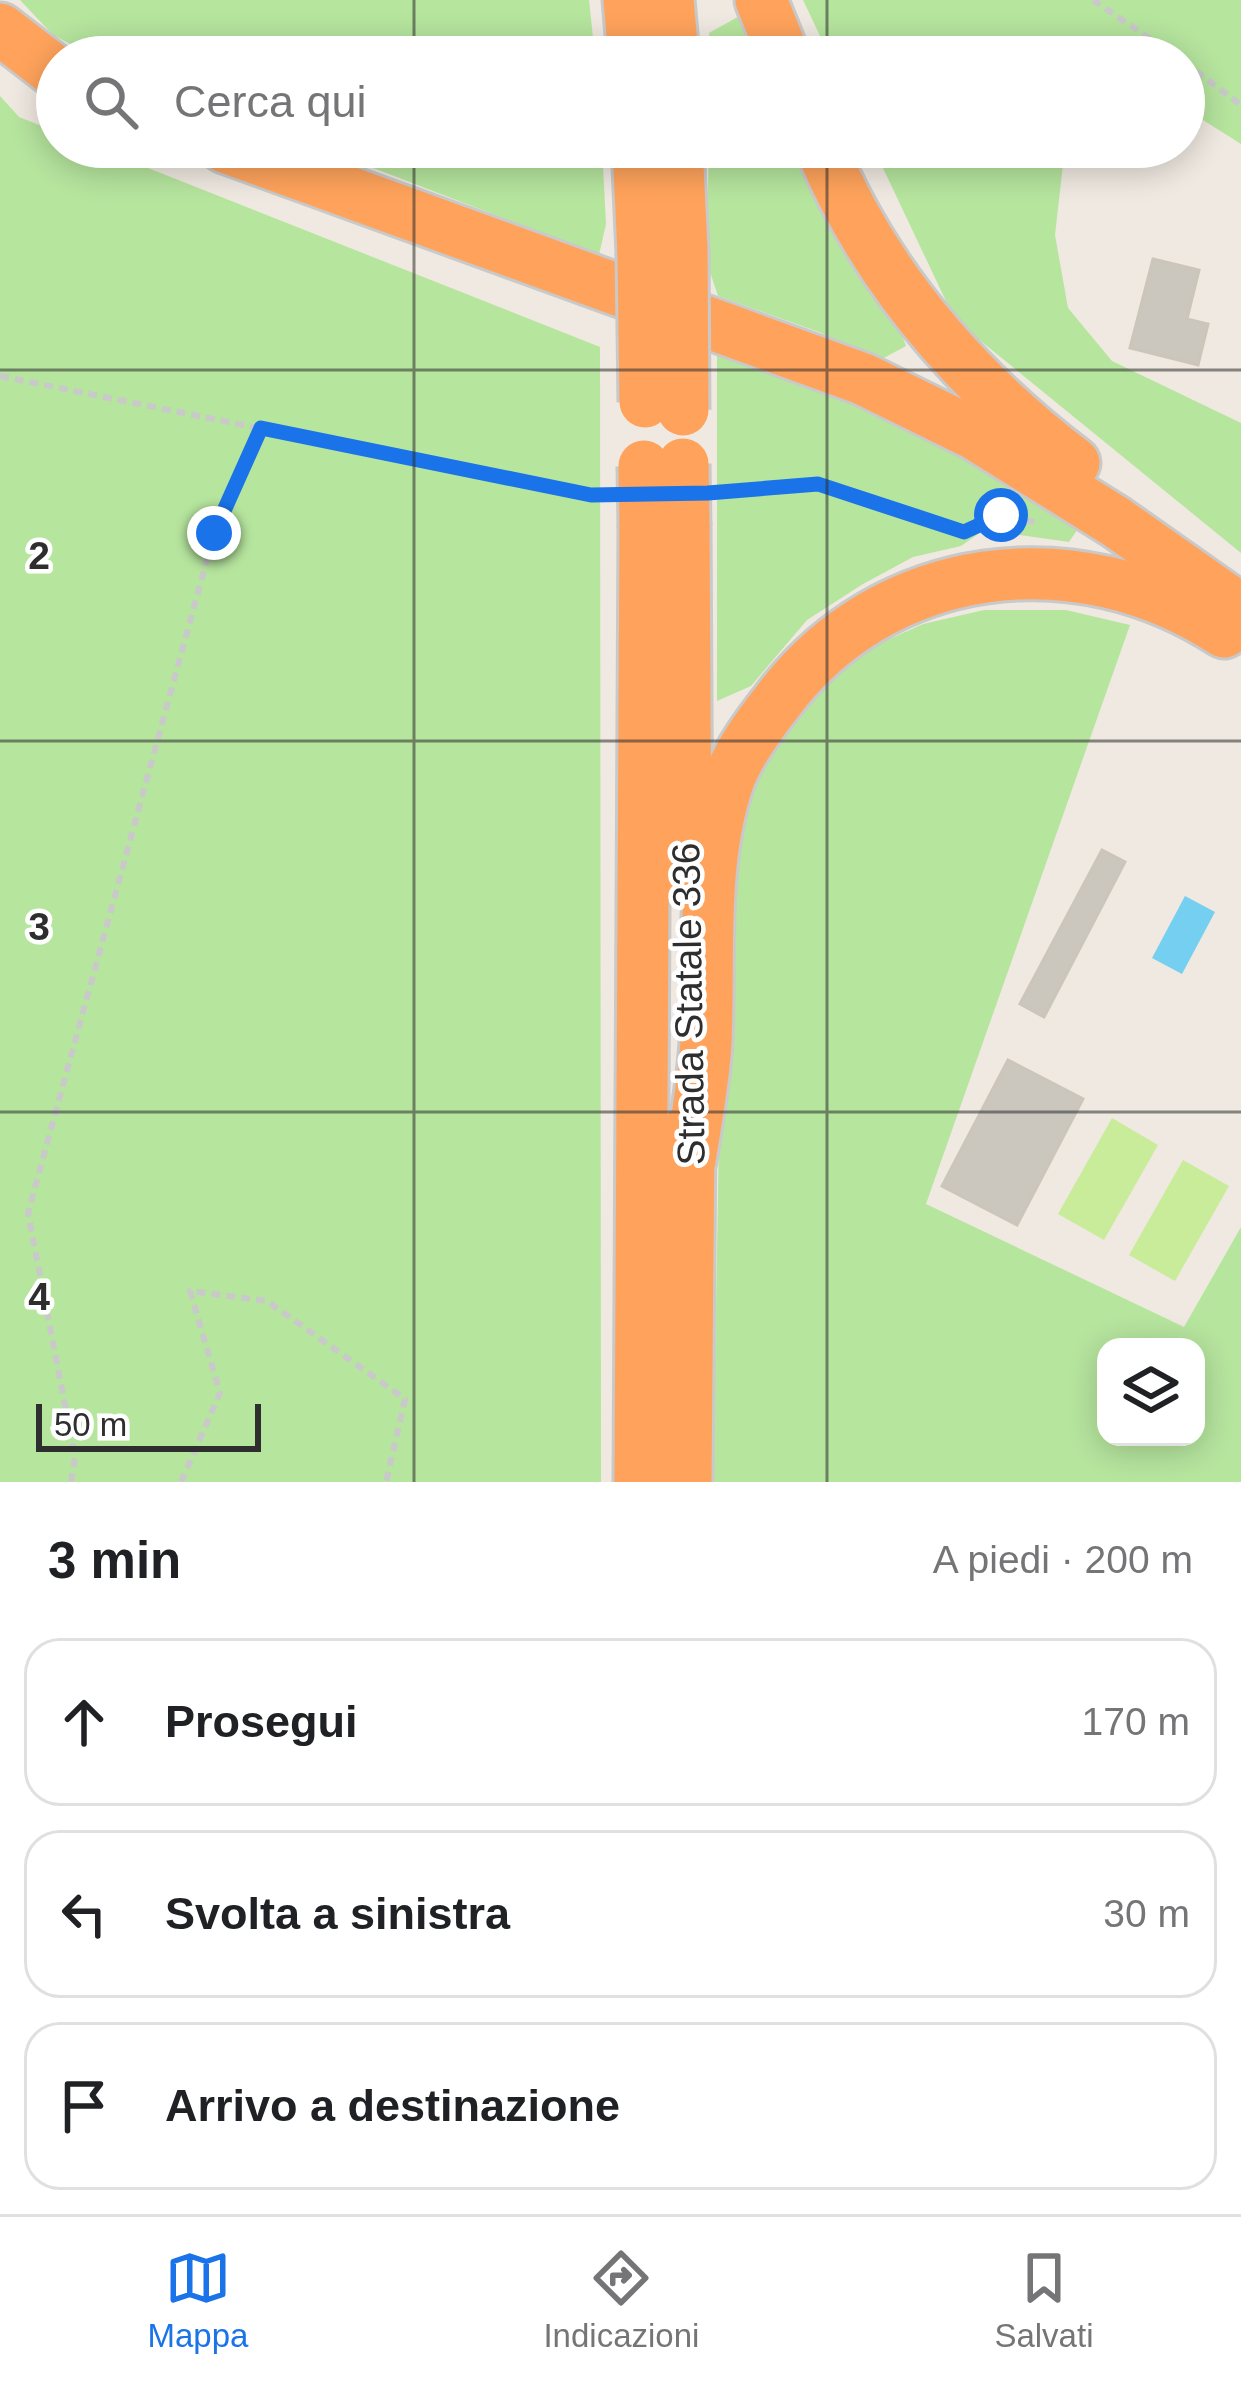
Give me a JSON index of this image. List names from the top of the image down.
{
  "streets": {
    "highway": ["Strada Statale 336"]
  },
  "scale_bar": "50 m",
  "page": {
    "search": "Cerca qui",
    "scale": "50 m",
    "heading": ["3 min", "A piedi · 200 m"],
    "list": [
      ["Prosegui", "170 m"],
      ["Svolta a sinistra", "30 m"],
      "Arrivo a destinazione"
    ],
    "nav": ["Mappa", "Indicazioni", "Salvati"]
  },
  "grid": {
    "rows": ["2", "3", "4"]
  }
}
